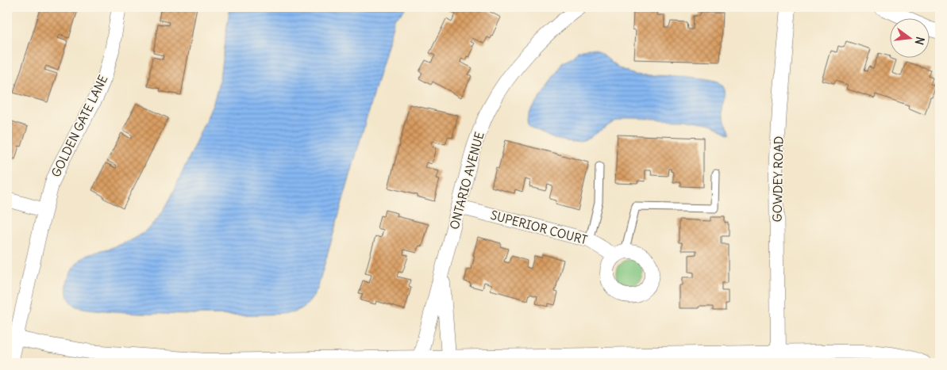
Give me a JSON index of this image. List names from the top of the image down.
{
  "streets": {
    "street": [
      "GOLDEN GATE LANE",
      "GOWDEY ROAD",
      "ONTARIO AVENUE",
      "SUPERIOR COURT"
    ]
  },
  "crossings": [
    ["ONTARIO AVENUE", "SUPERIOR COURT"]
  ],
  "north": "right"
}
